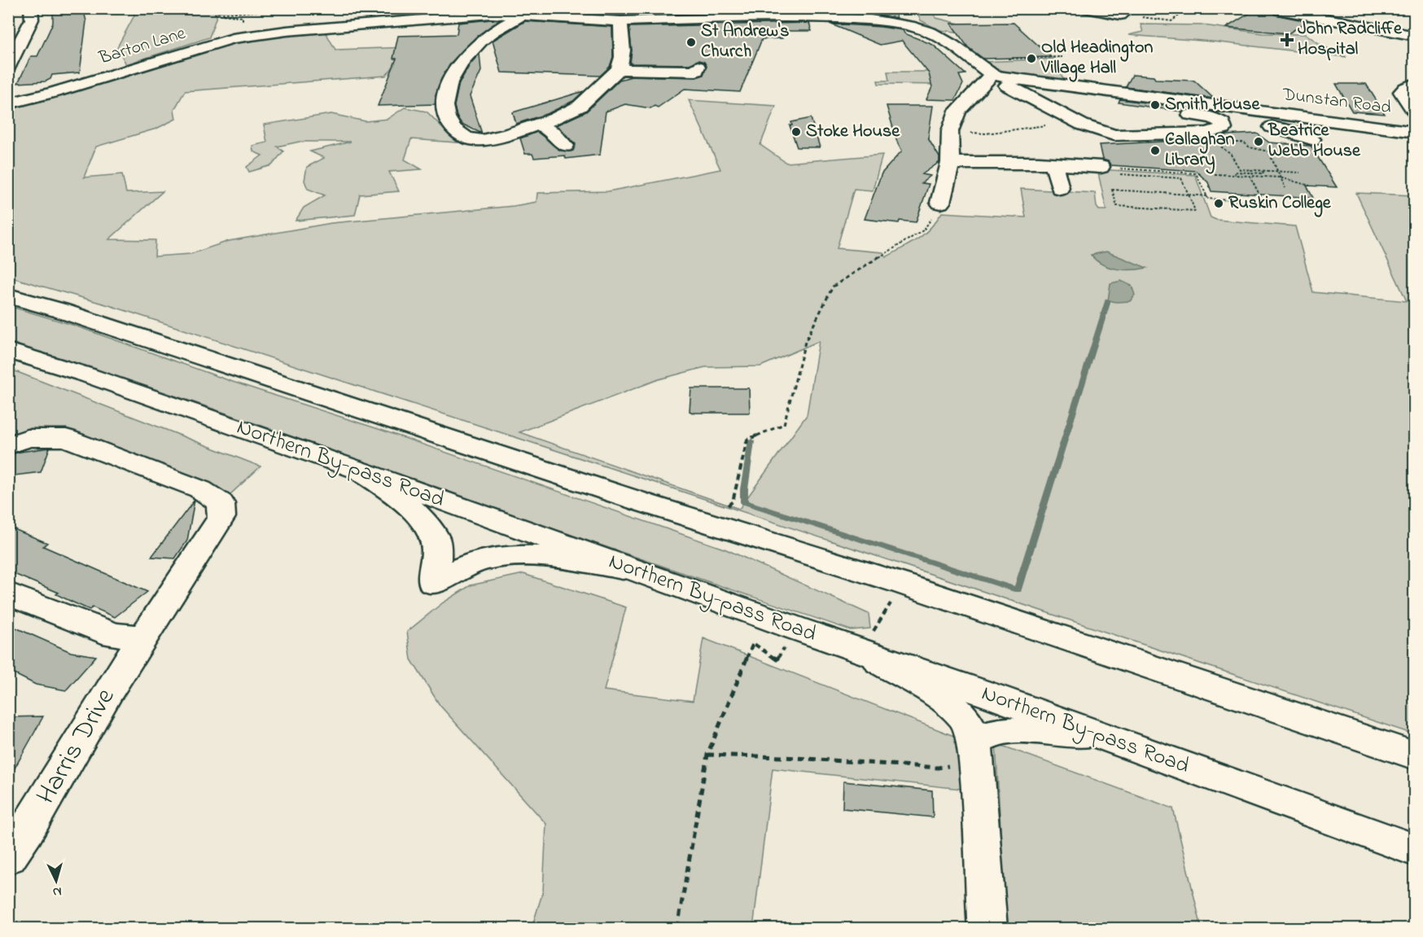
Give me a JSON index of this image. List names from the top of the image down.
{
  "streets": {
    "main road": [
      "Barton Lane",
      "Dunstan Road",
      "Northern By-pass Road",
      "Harris Drive"
    ]
  },
  "crossings": [
    ["Barton Lane", "Dunstan Road"]
  ],
  "places": {
    "health": ["John Radcliffe Hospital"],
    "other": [
      "St Andrew's Church",
      "Old Headington Village Hall",
      "Smith House",
      "Stoke House",
      "Beatrice Webb House",
      "Callaghan Library",
      "Ruskin College"
    ]
  },
  "north": "bottom"
}
